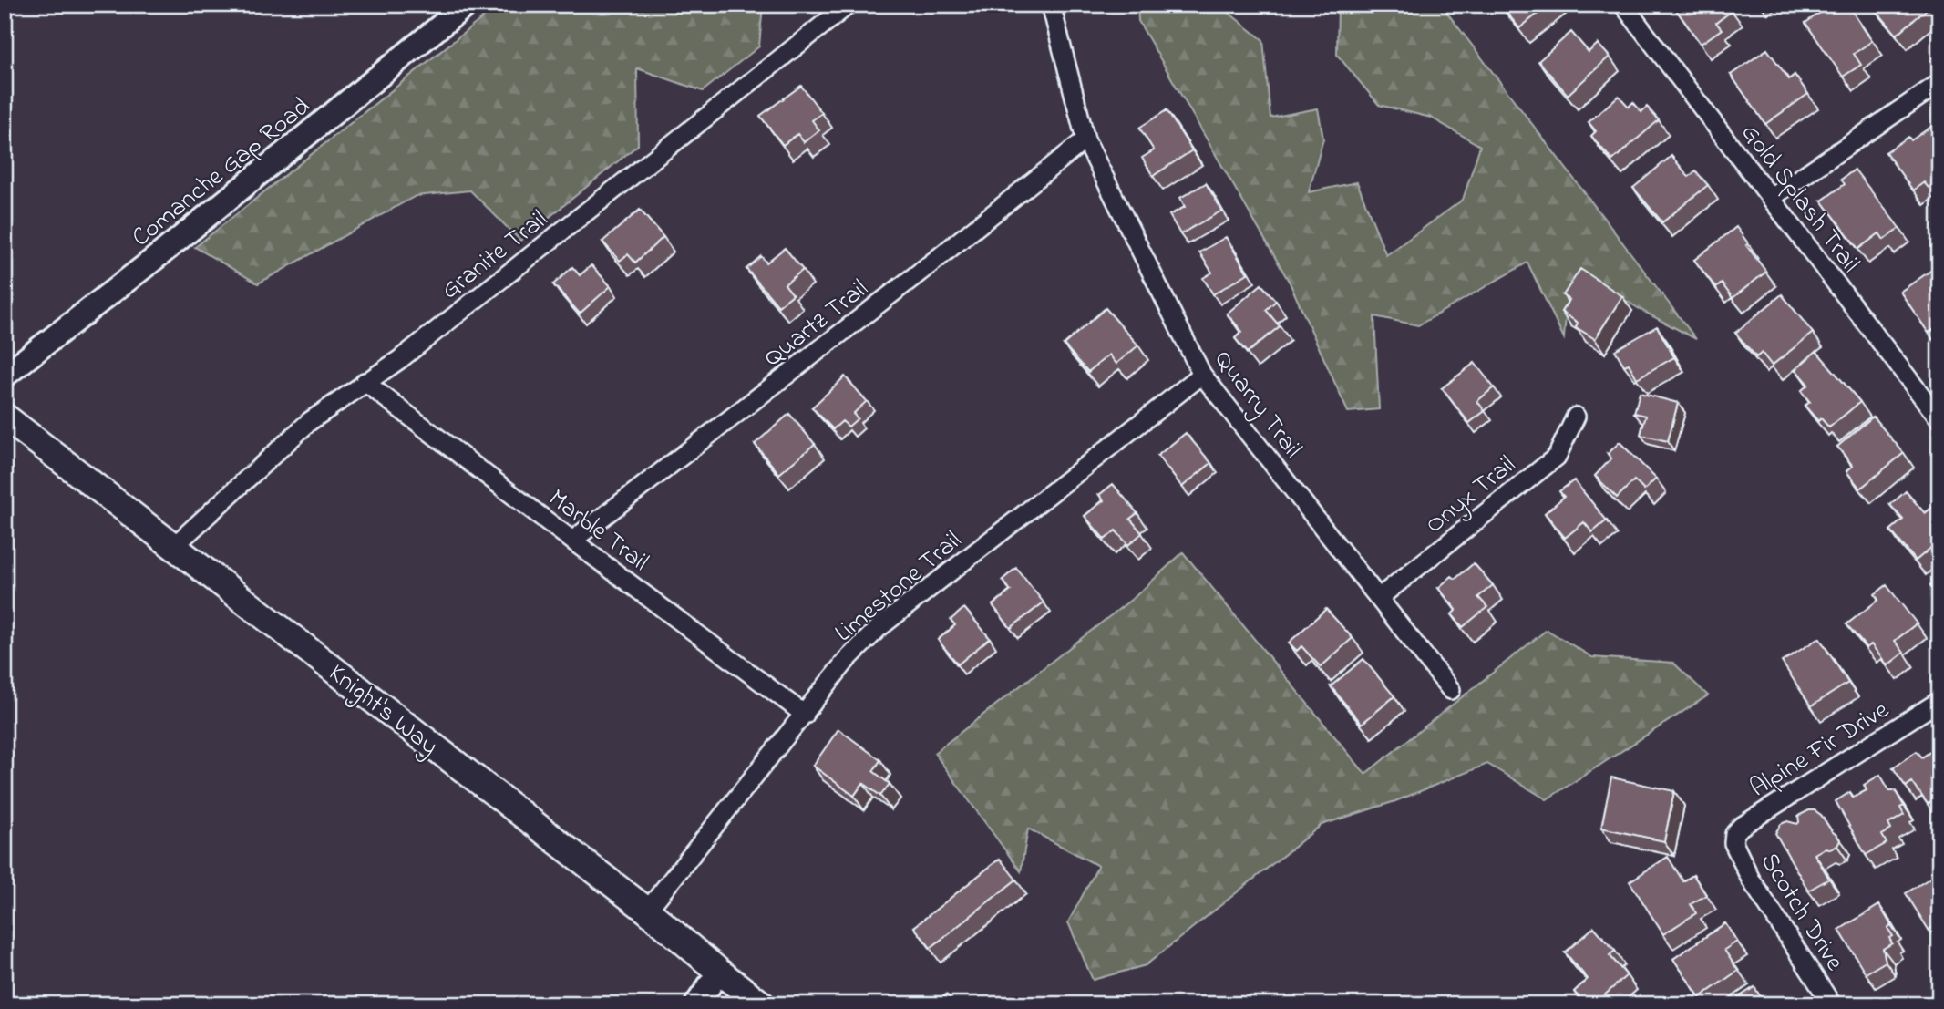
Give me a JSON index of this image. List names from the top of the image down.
{
  "streets": {
    "main road": ["Knight's Way"],
    "street": [
      "Comanche Gap Road",
      "Gold Splash Trail",
      "Granite Trail",
      "Quartz Trail",
      "Quarry Trail",
      "Onyx Trail",
      "Marble Trail",
      "Limestone Trail",
      "Alpine Fir Drive",
      "Scotch Drive"
    ]
  },
  "crossings": [
    ["Granite Trail", "Marble Trail"],
    ["Granite Trail", "Knight's Way"],
    ["Quartz Trail", "Quarry Trail"],
    ["Quartz Trail", "Marble Trail"],
    ["Quarry Trail", "Onyx Trail"],
    ["Quarry Trail", "Limestone Trail"],
    ["Marble Trail", "Limestone Trail"],
    ["Limestone Trail", "Knight's Way"],
    ["Alpine Fir Drive", "Scotch Drive"]
  ]
}
